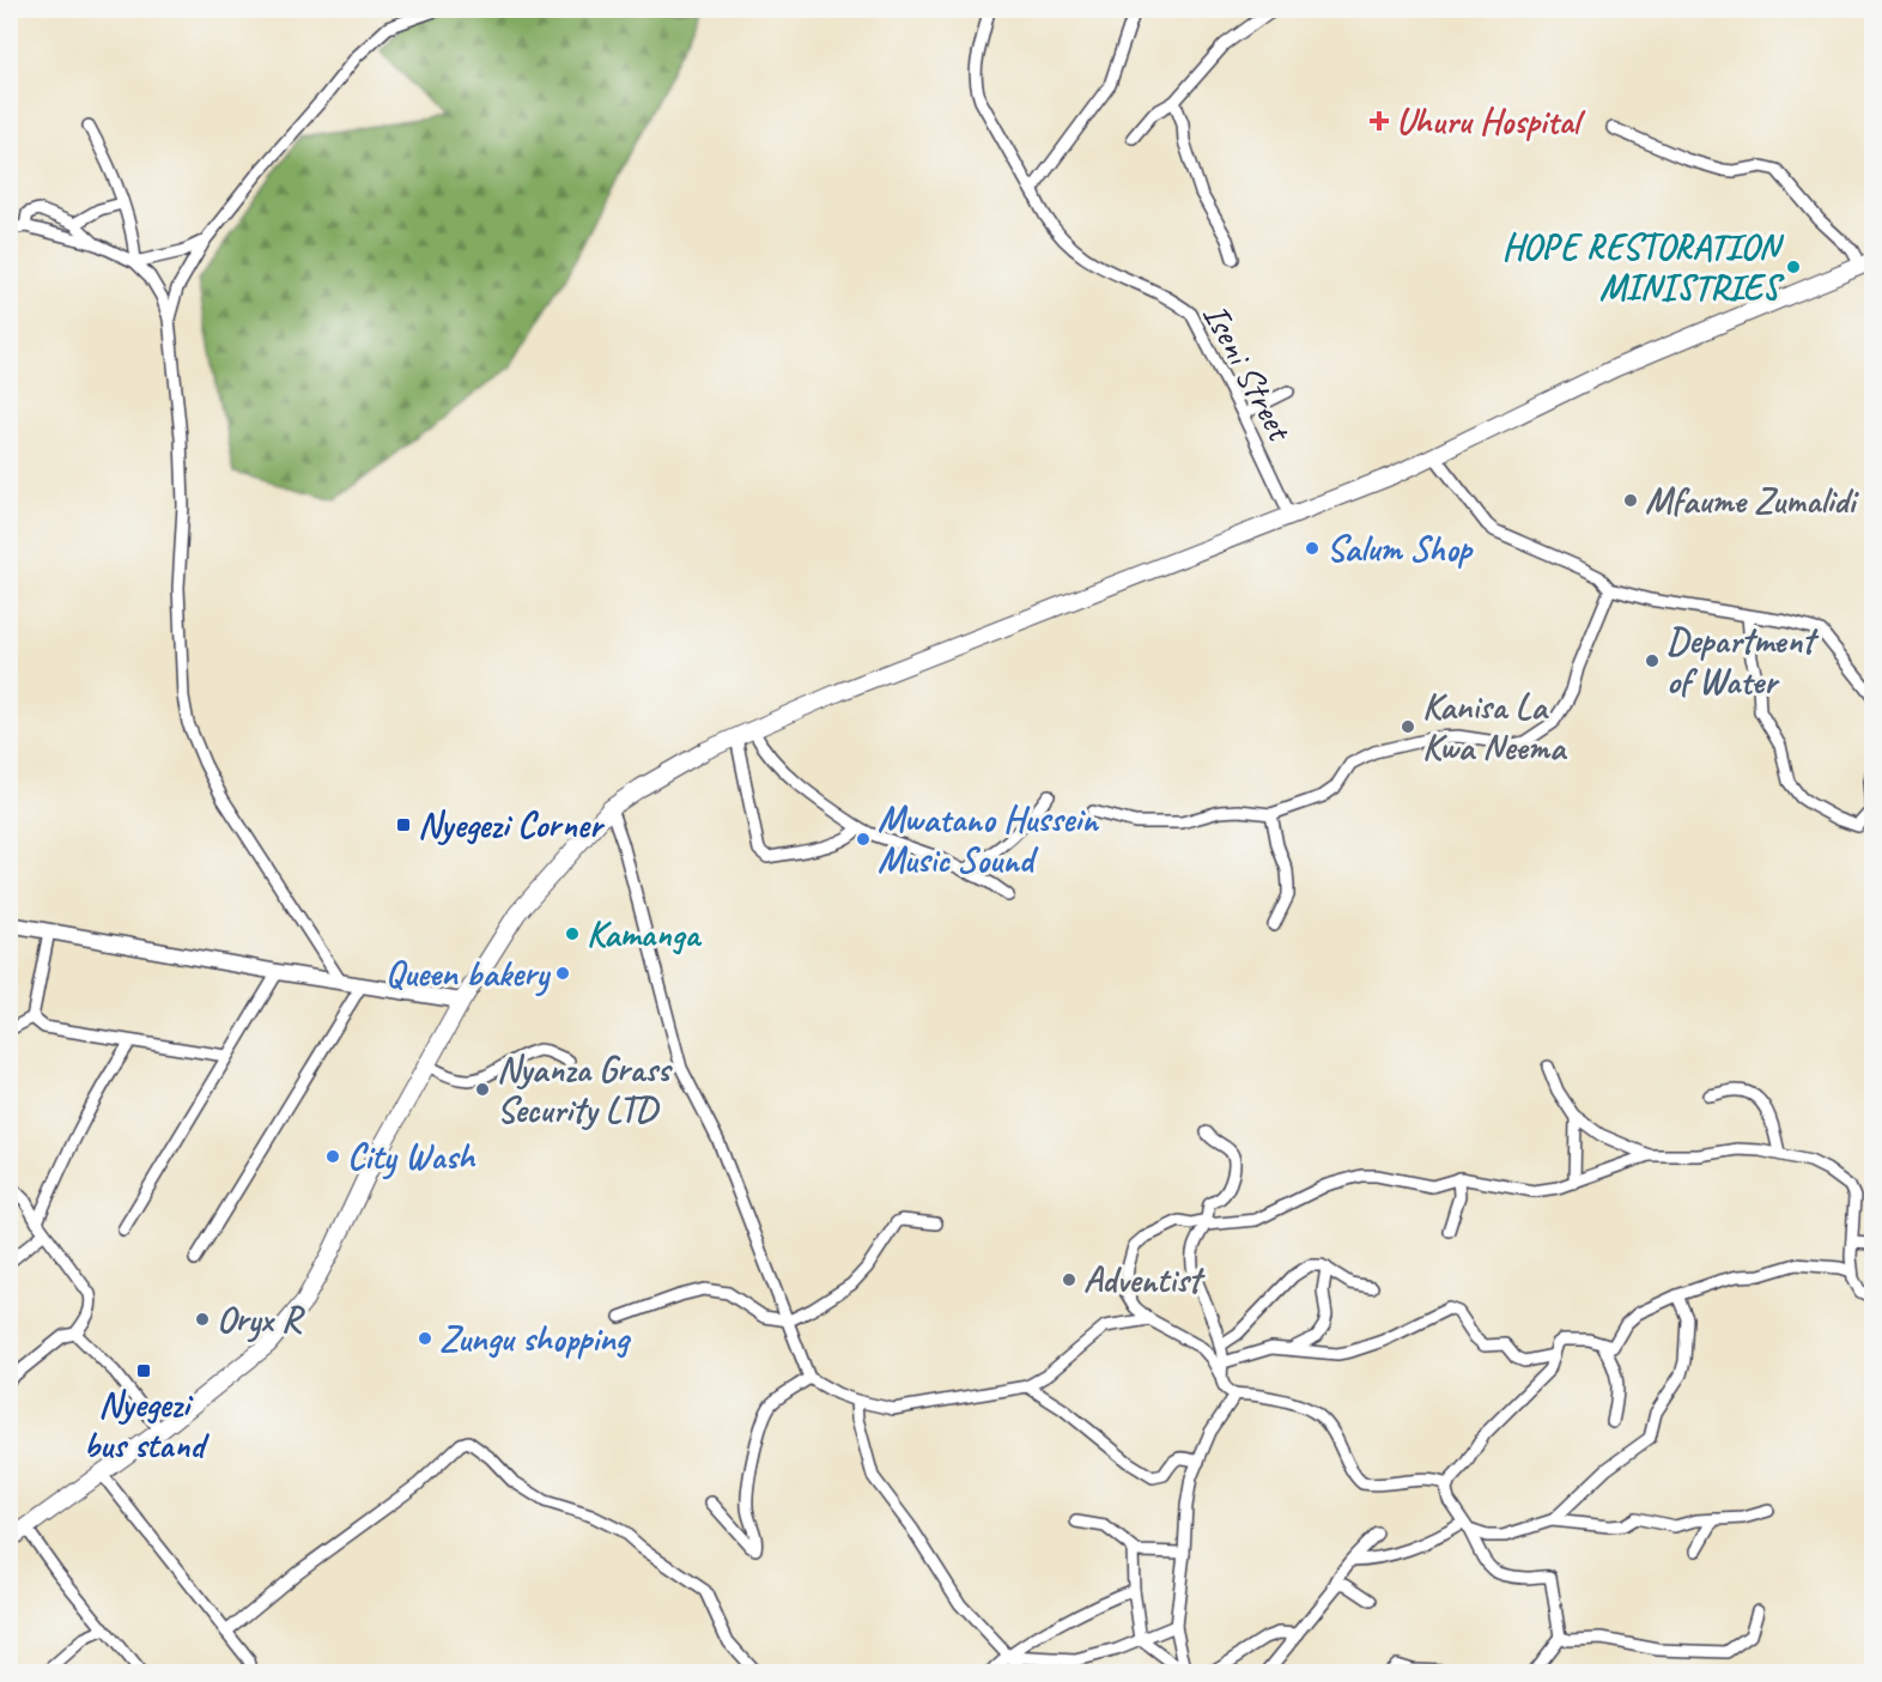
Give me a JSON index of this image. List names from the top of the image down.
{
  "streets": {
    "street": ["Iseni Street"]
  },
  "places": {
    "health": ["Uhuru Hospital"],
    "other": [
      "HOPE RESTORATION MINISTRIES",
      "Mfaume Zumalidi",
      "Salum Shop",
      "Department of Water",
      "Kanisa La Kwa Neema",
      "Mwatano Hussein Music Sound",
      "Kamanga",
      "Queen bakery",
      "Nyanza Grass Security LTD",
      "City Wash",
      "Adventist",
      "Oryx R",
      "Zungu shopping"
    ],
    "transit": ["Nyegezi Corner", "Nyegezi bus stand"]
  }
}
